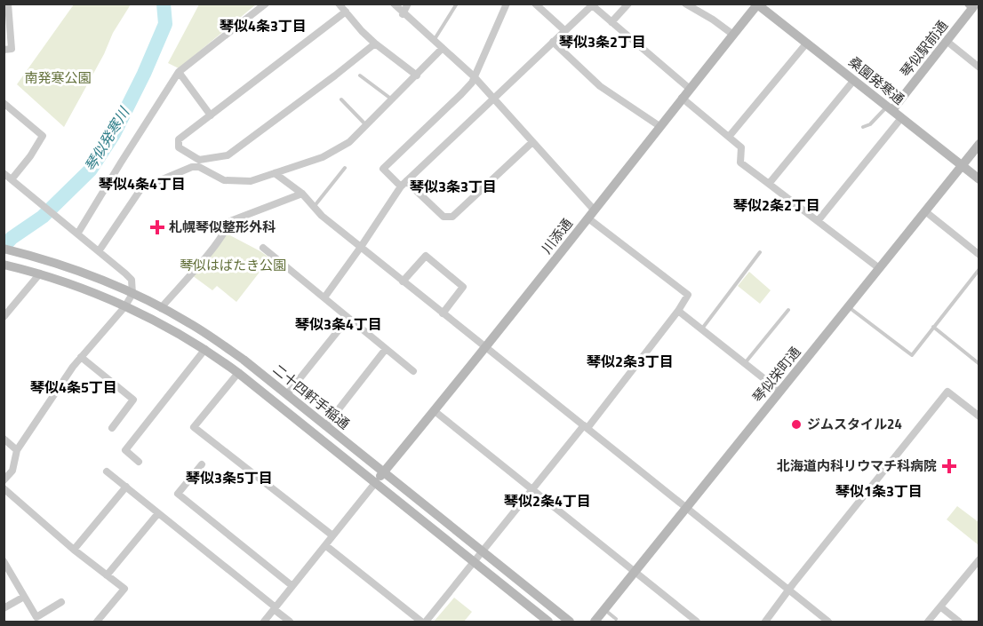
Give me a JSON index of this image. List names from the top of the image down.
{
  "streets": {
    "street": [
      "琴似駅前通",
      "桑園発寒通",
      "川添通",
      "琴似栄町通",
      "二十四軒手稲通"
    ]
  },
  "crossings": [
    ["琴似駅前通", "桑園発寒通"],
    ["桑園発寒通", "川添通"],
    ["桑園発寒通", "琴似栄町通"],
    ["川添通", "二十四軒手稲通"]
  ],
  "districts": [
    "琴似4条3丁目",
    "琴似3条2丁目",
    "琴似4条4丁目",
    "琴似3条3丁目",
    "琴似2条2丁目",
    "琴似3条4丁目",
    "琴似2条3丁目",
    "琴似4条5丁目",
    "琴似3条5丁目",
    "琴似1条3丁目",
    "琴似2条4丁目"
  ],
  "water": ["琴似発寒川"],
  "parks": ["南発寒公園", "琴似はばたき公園"],
  "places": {
    "health": ["札幌琴似整形外科", "北海道内科リウマチ科病院"],
    "other": ["ジムスタイル24"]
  }
}
